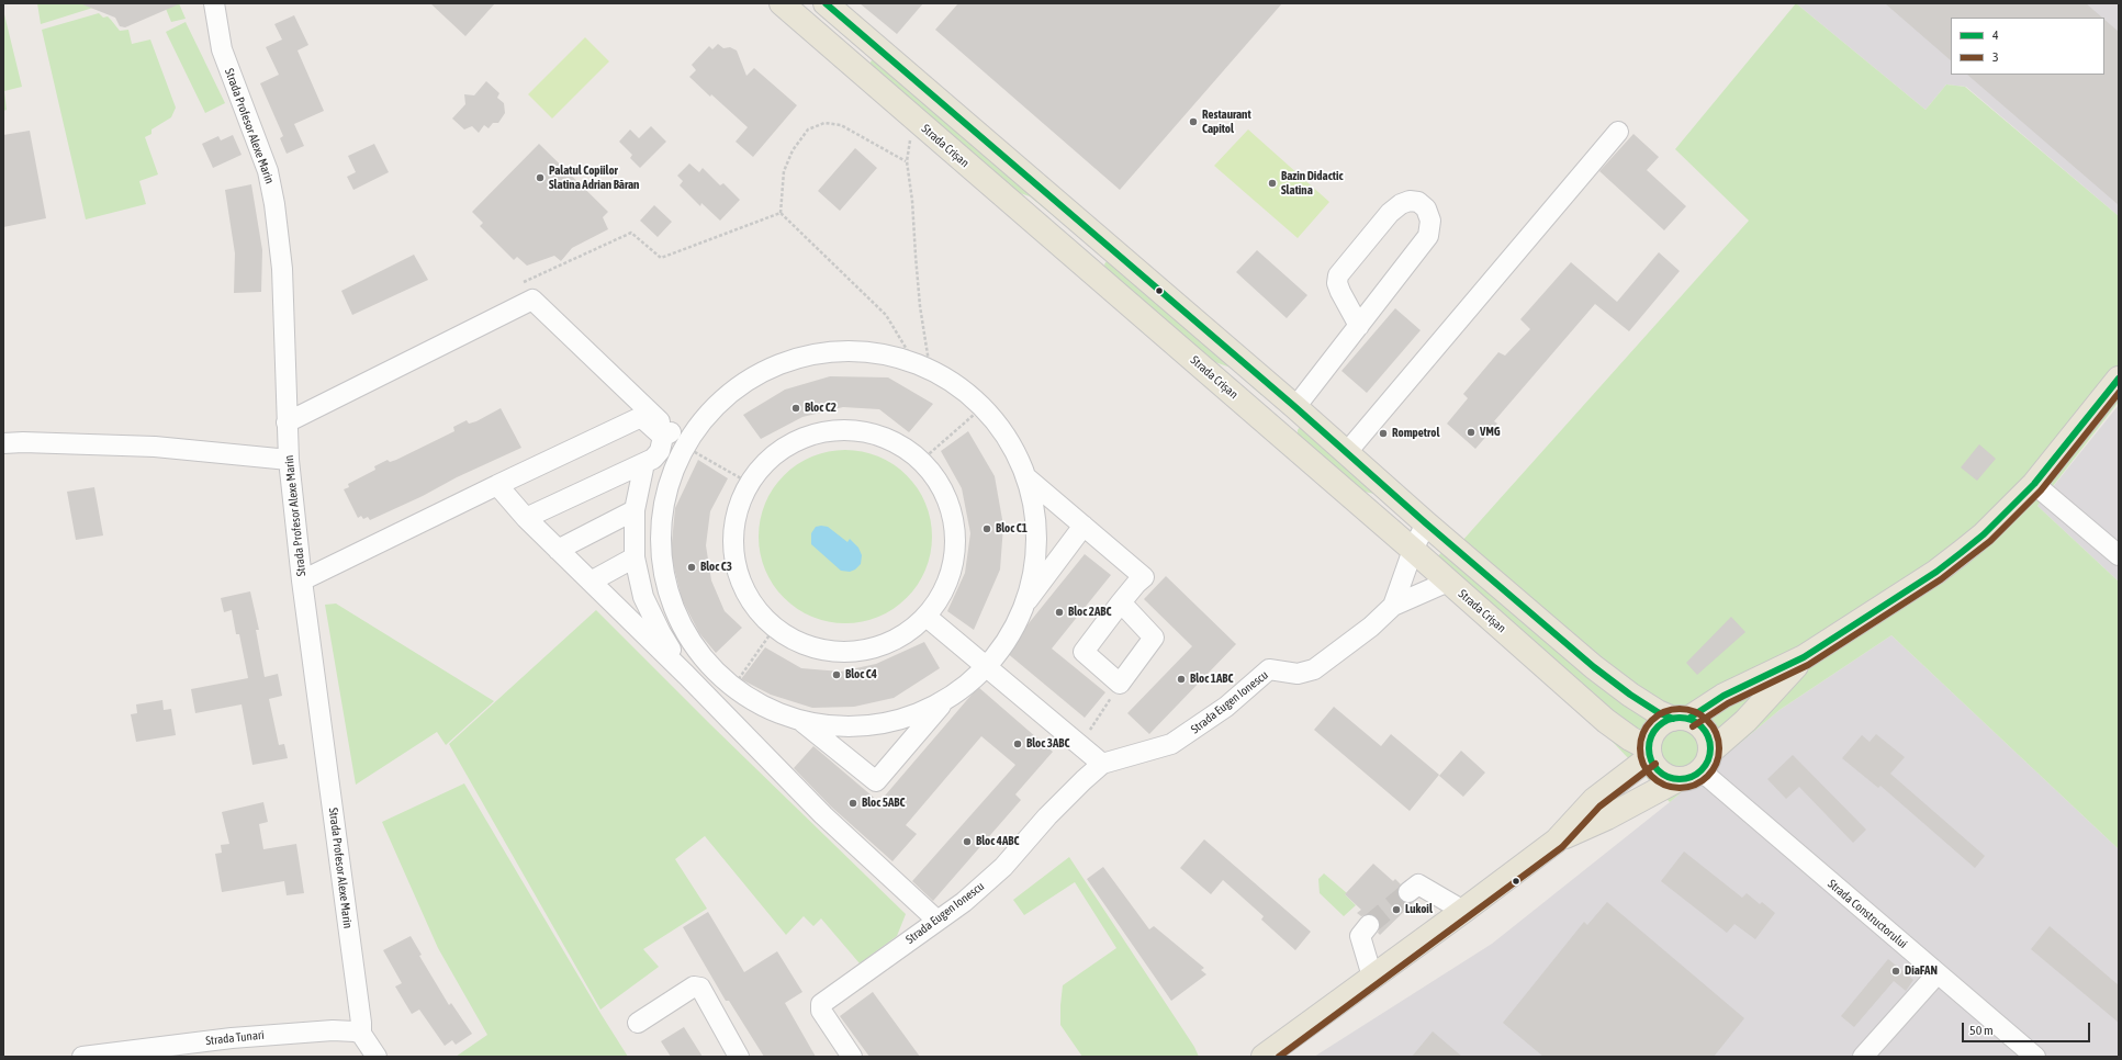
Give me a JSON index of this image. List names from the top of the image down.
{
  "streets": {
    "main road": ["Strada Crișan"],
    "street": [
      "Strada Profesor Alexe Marin",
      "Strada Eugen Ionescu",
      "Strada Constructorului",
      "Strada Tunari"
    ]
  },
  "crossings": [
    ["Strada Profesor Alexe Marin", "Strada Tunari"],
    ["Strada Crișan", "Strada Eugen Ionescu"],
    ["Strada Crișan", "Strada Constructorului"]
  ],
  "places": [
    "Restaurant Capitol",
    "Palatul Copiilor Slatina Adrian Băran",
    "Bazin Didactic Slatina",
    "Bloc C2",
    "VMG",
    "Rompetrol",
    "Bloc C1",
    "Bloc C3",
    "Bloc 2ABC",
    "Bloc C4",
    "Bloc 1ABC",
    "Bloc 3ABC",
    "Bloc 5ABC",
    "Bloc 4ABC",
    "Lukoil",
    "DiaFAN"
  ],
  "lines": ["transit line 4", "transit line 3"],
  "legend": ["4", "3"],
  "scale_bar": "50 m"
}
